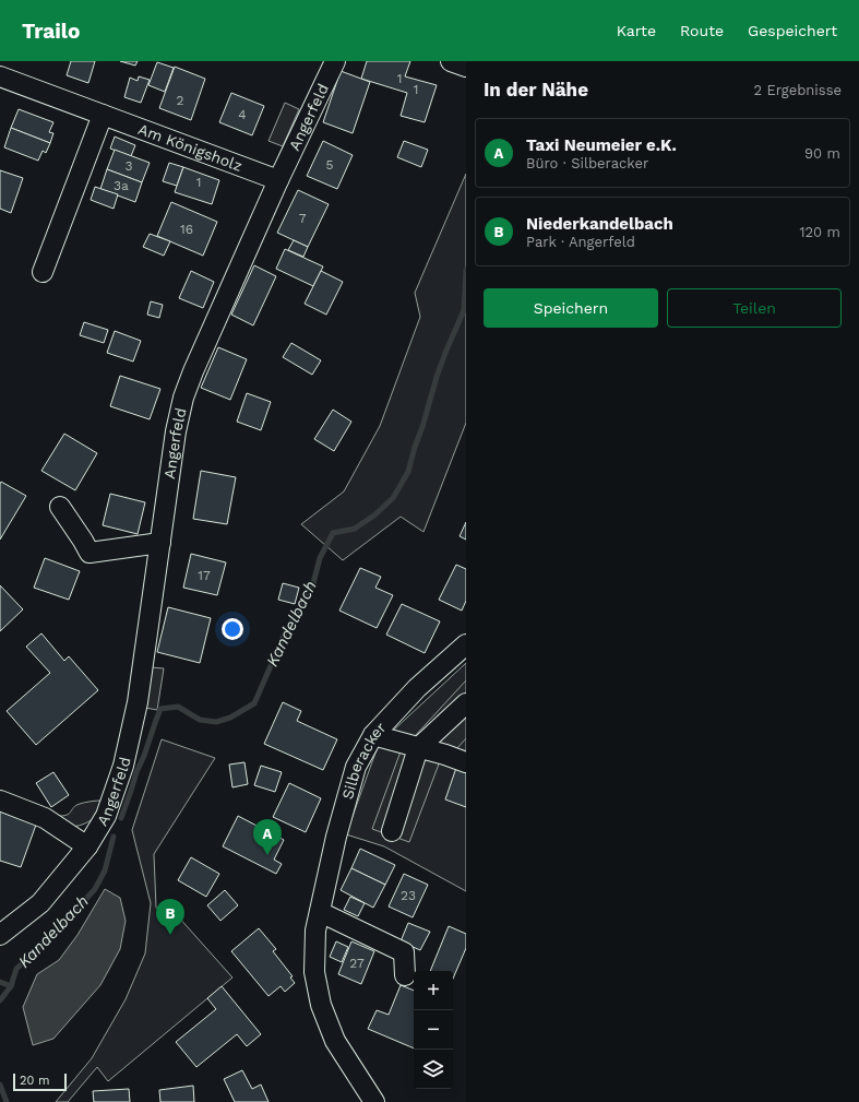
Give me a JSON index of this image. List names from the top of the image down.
{
  "streets": {
    "street": ["Angerfeld", "Am Königsholz", "Silberacker"]
  },
  "crossings": [
    ["Angerfeld", "Am Königsholz"]
  ],
  "water": ["Kandelbach"],
  "house_numbers": [
    "1",
    "1",
    "2",
    "4",
    "5",
    "3",
    "1",
    "3a",
    "7",
    "16",
    "17",
    "23",
    "27"
  ],
  "scale_bar": "20 m",
  "page": {
    "header": "Trailo",
    "nav": ["Karte", "Route", "Gespeichert"],
    "heading": ["In der Nähe", "2 Ergebnisse"],
    "list": [
      {
        "mark": "A",
        "name": "Taxi Neumeier e.K.",
        "note": "Büro · Silberacker",
        "value": "90 m"
      },
      {
        "mark": "B",
        "name": "Niederkandelbach",
        "note": "Park · Angerfeld",
        "value": "120 m"
      }
    ],
    "buttons": ["Speichern", "Teilen"],
    "pins": ["A", "B"],
    "map_buttons": ["+", "−"],
    "scale": "20 m"
  }
}
